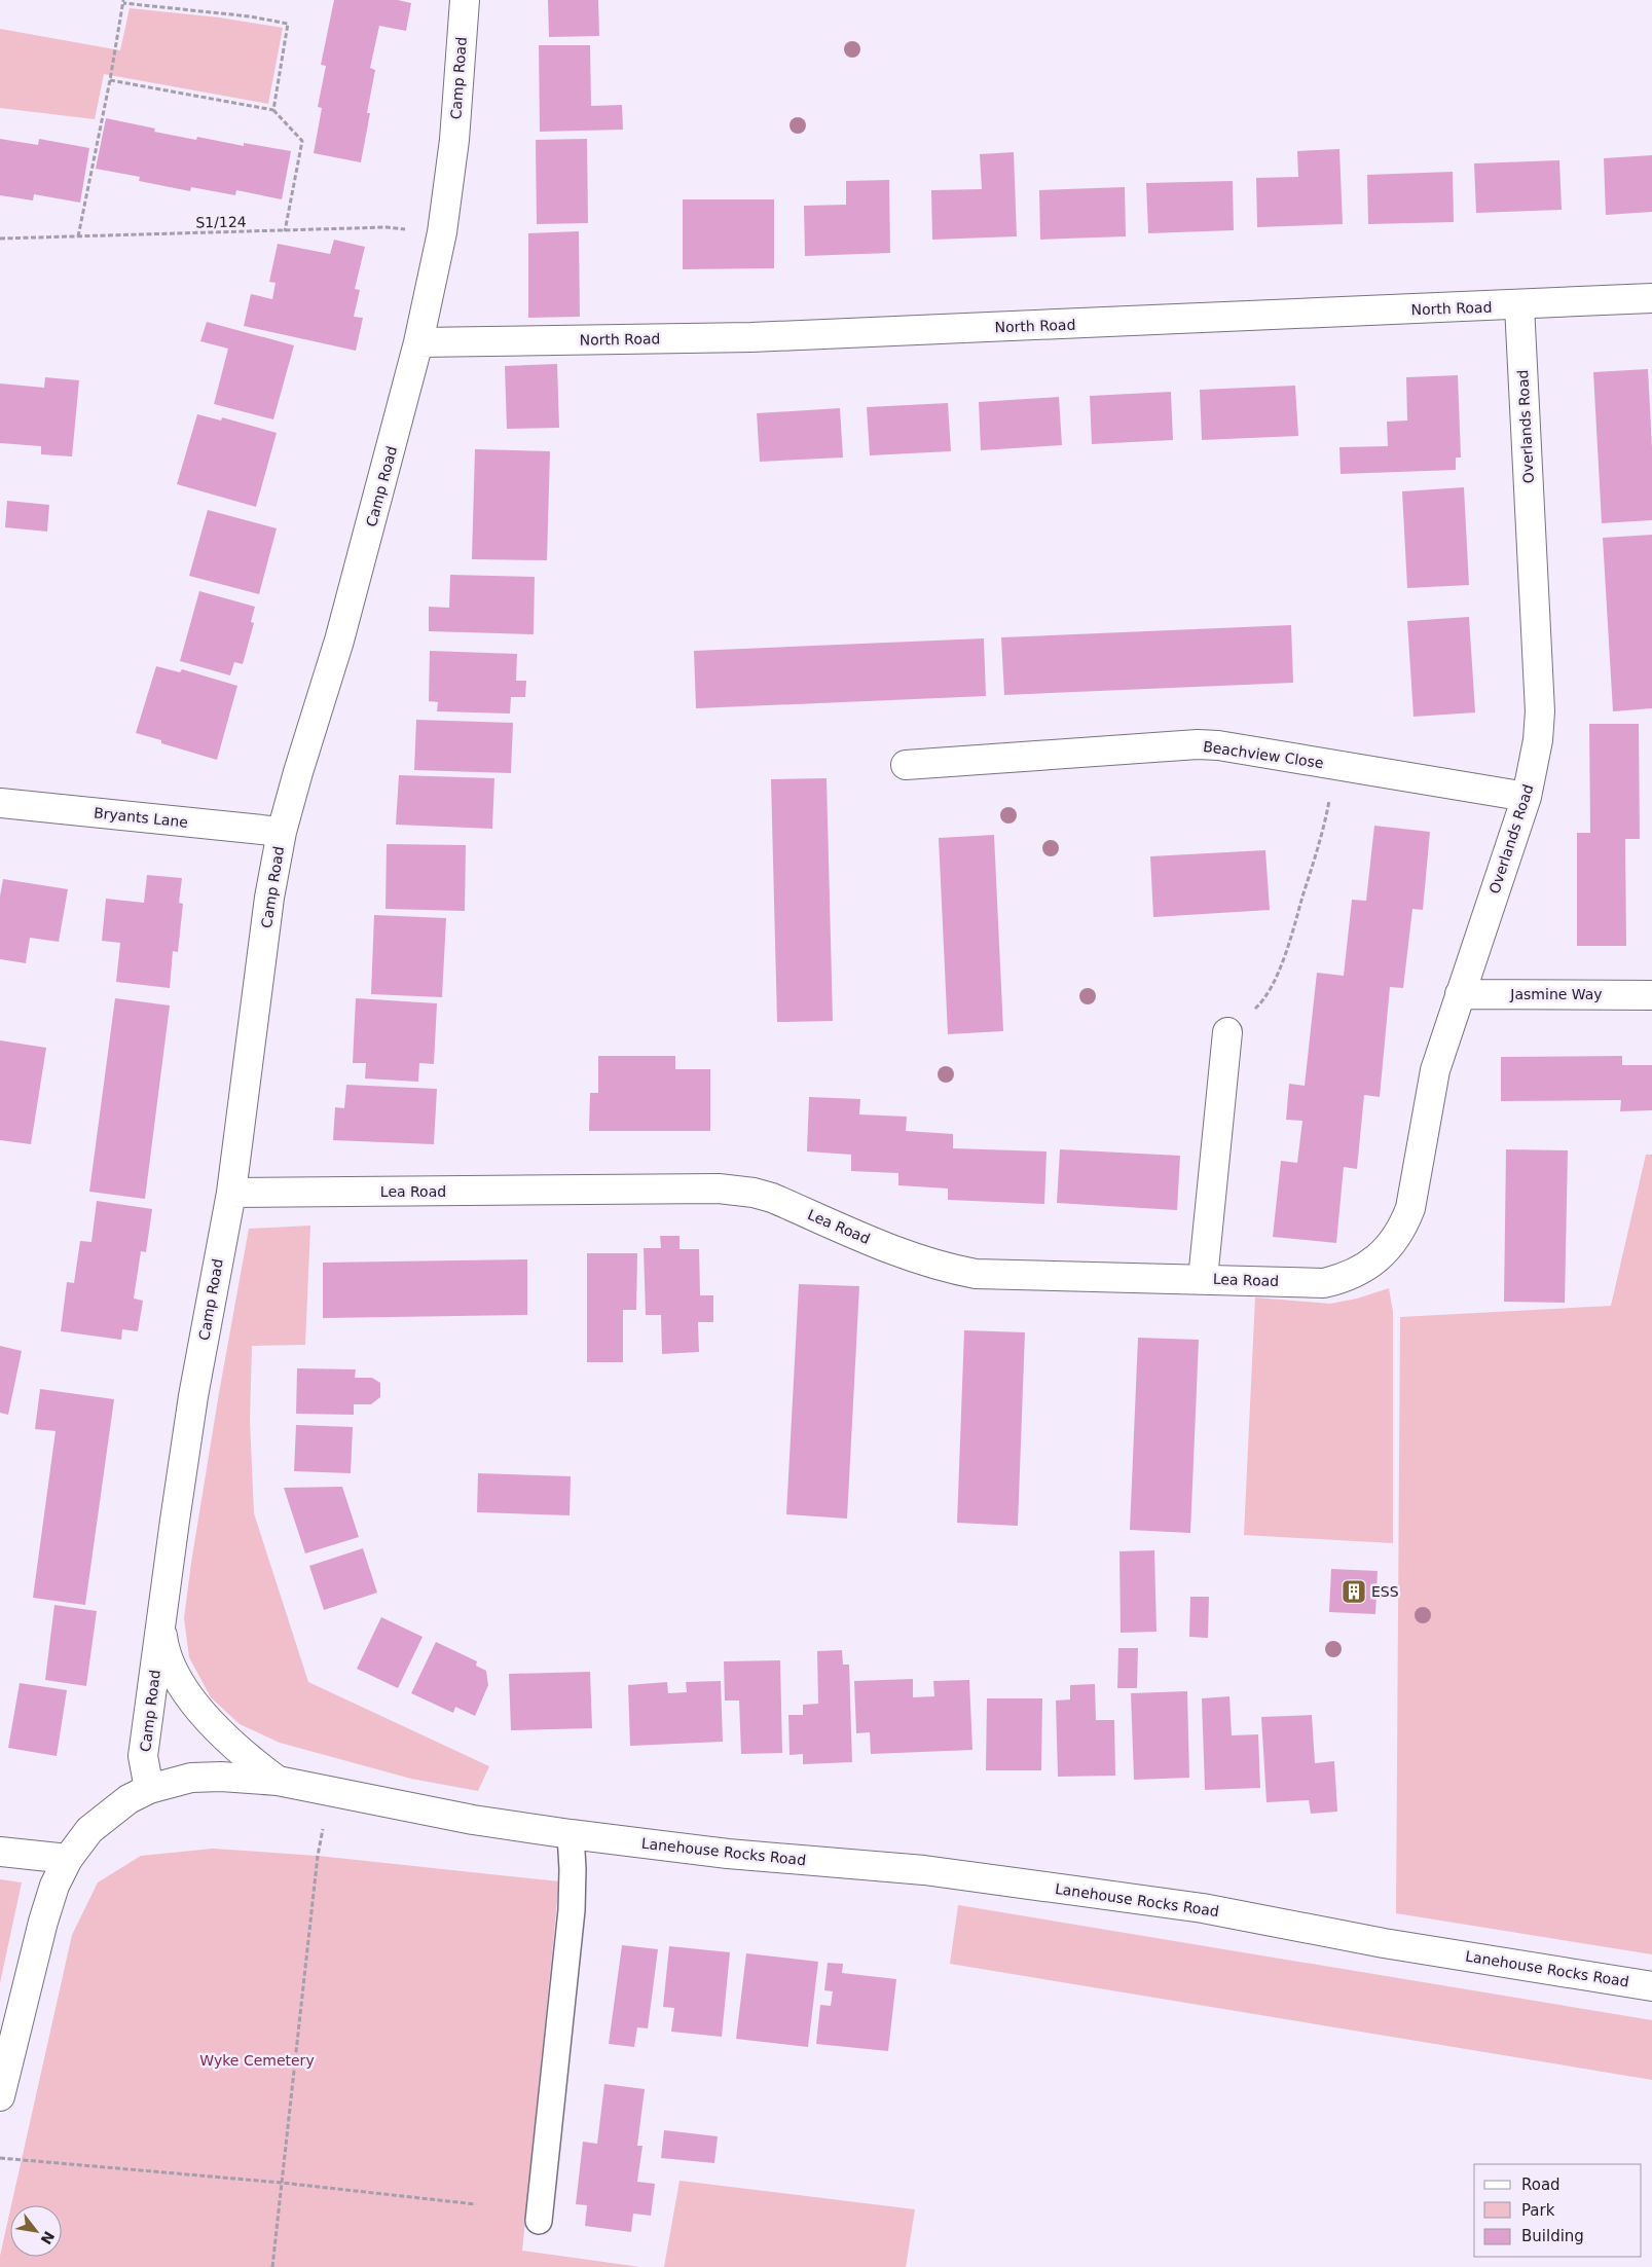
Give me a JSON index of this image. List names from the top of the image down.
{
  "streets": {
    "street": [
      "Camp Road",
      "North Road",
      "Overlands Road",
      "Beachview Close",
      "Bryants Lane",
      "Jasmine Way",
      "Lea Road",
      "Lanehouse Rocks Road"
    ],
    "path": ["S1/124"]
  },
  "crossings": [
    ["Camp Road", "S1/124"],
    ["Camp Road", "North Road"],
    ["Camp Road", "Bryants Lane"],
    ["Camp Road", "Lea Road"],
    ["Camp Road", "Lanehouse Rocks Road"],
    ["North Road", "Overlands Road"],
    ["Overlands Road", "Beachview Close"],
    ["Overlands Road", "Jasmine Way"],
    ["Overlands Road", "Lea Road"]
  ],
  "parks": ["Wyke Cemetery"],
  "places": {
    "building": ["ESS"]
  },
  "legend": ["Road", "Park", "Building"],
  "north": "bottom right"
}
